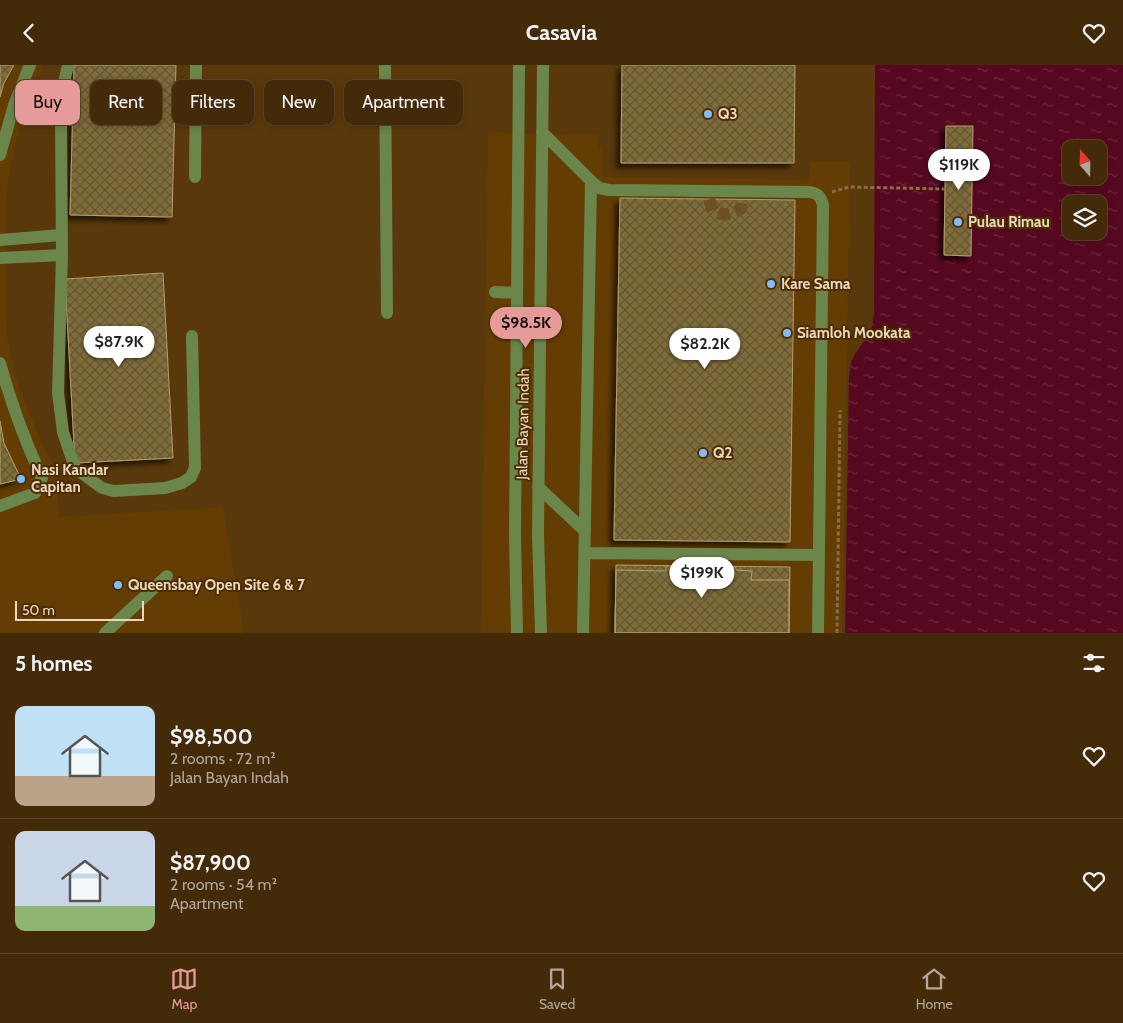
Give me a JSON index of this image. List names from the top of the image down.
{
  "streets": {
    "street": ["Jalan Bayan Indah"]
  },
  "places": [
    "Q3",
    "Pulau Rimau",
    "Kare Sama",
    "Siamloh Mookata",
    "Q2",
    "Nasi Kandar Capitan",
    "Queensbay Open Site 6 & 7"
  ],
  "scale_bar": "50 m",
  "north": "top",
  "page": {
    "header": "Casavia",
    "chip": [
      "Buy",
      "Rent",
      "Filters",
      "New",
      "Apartment"
    ],
    "price": [
      "$119K",
      "$98.5K",
      "$87.9K",
      "$82.2K",
      "$199K"
    ],
    "scale": "50 m",
    "heading": "5 homes",
    "list": [
      {
        "name": "$98,500",
        "note": "2 rooms · 72 m² · Jalan Bayan Indah"
      },
      {
        "name": "$87,900",
        "note": "2 rooms · 54 m² · Apartment"
      }
    ],
    "tabs": ["Map", "Saved", "Home"]
  }
}
